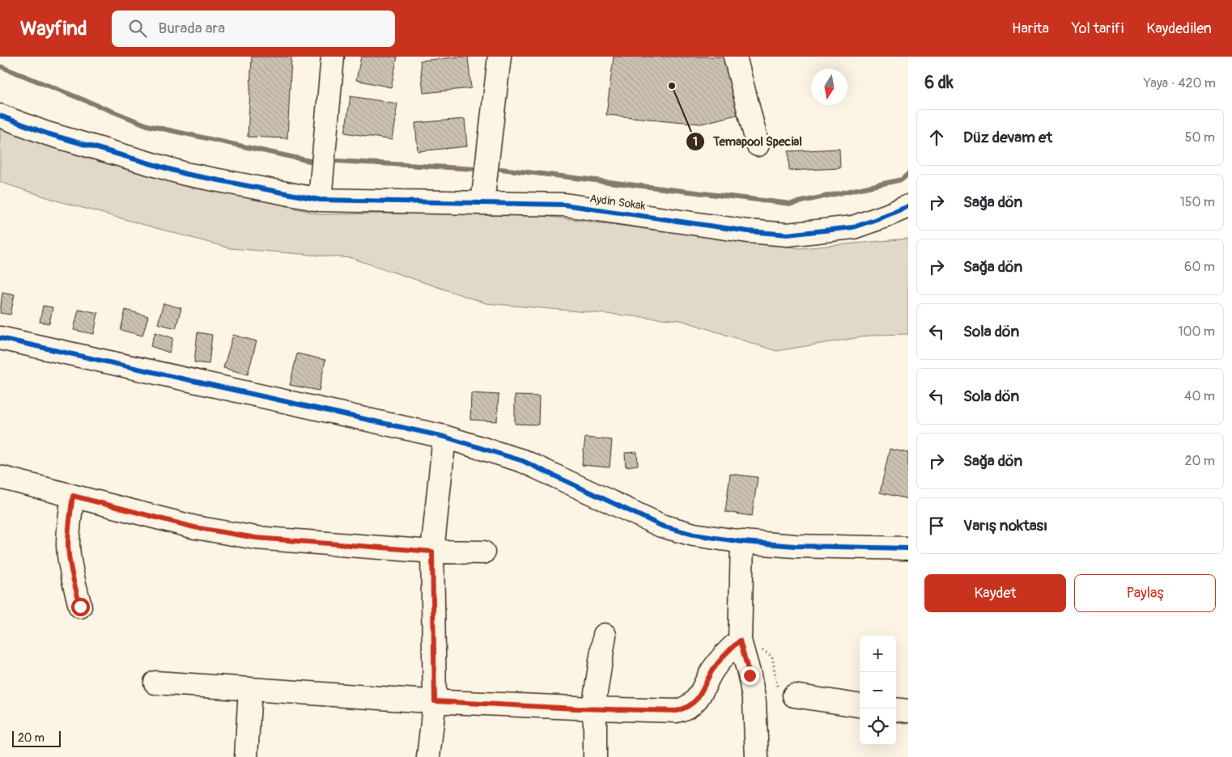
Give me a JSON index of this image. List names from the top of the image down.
{
  "streets": {
    "street": ["Aydin Sokak"]
  },
  "places": ["Temapool Special"],
  "scale_bar": "20 m",
  "north": "bottom",
  "page": {
    "header": "Wayfind",
    "search": "Burada ara",
    "nav": ["Harita", "Yol tarifi", "Kaydedilen"],
    "heading": ["6 dk", "Yaya · 420 m"],
    "list": [
      ["Düz devam et", "50 m"],
      ["Sağa dön", "150 m"],
      ["Sağa dön", "60 m"],
      ["Sola dön", "100 m"],
      ["Sola dön", "40 m"],
      ["Sağa dön", "20 m"],
      "Varış noktası"
    ],
    "buttons": ["Kaydet", "Paylaş"],
    "map_buttons": ["+", "−"],
    "scale": "20 m"
  }
}
